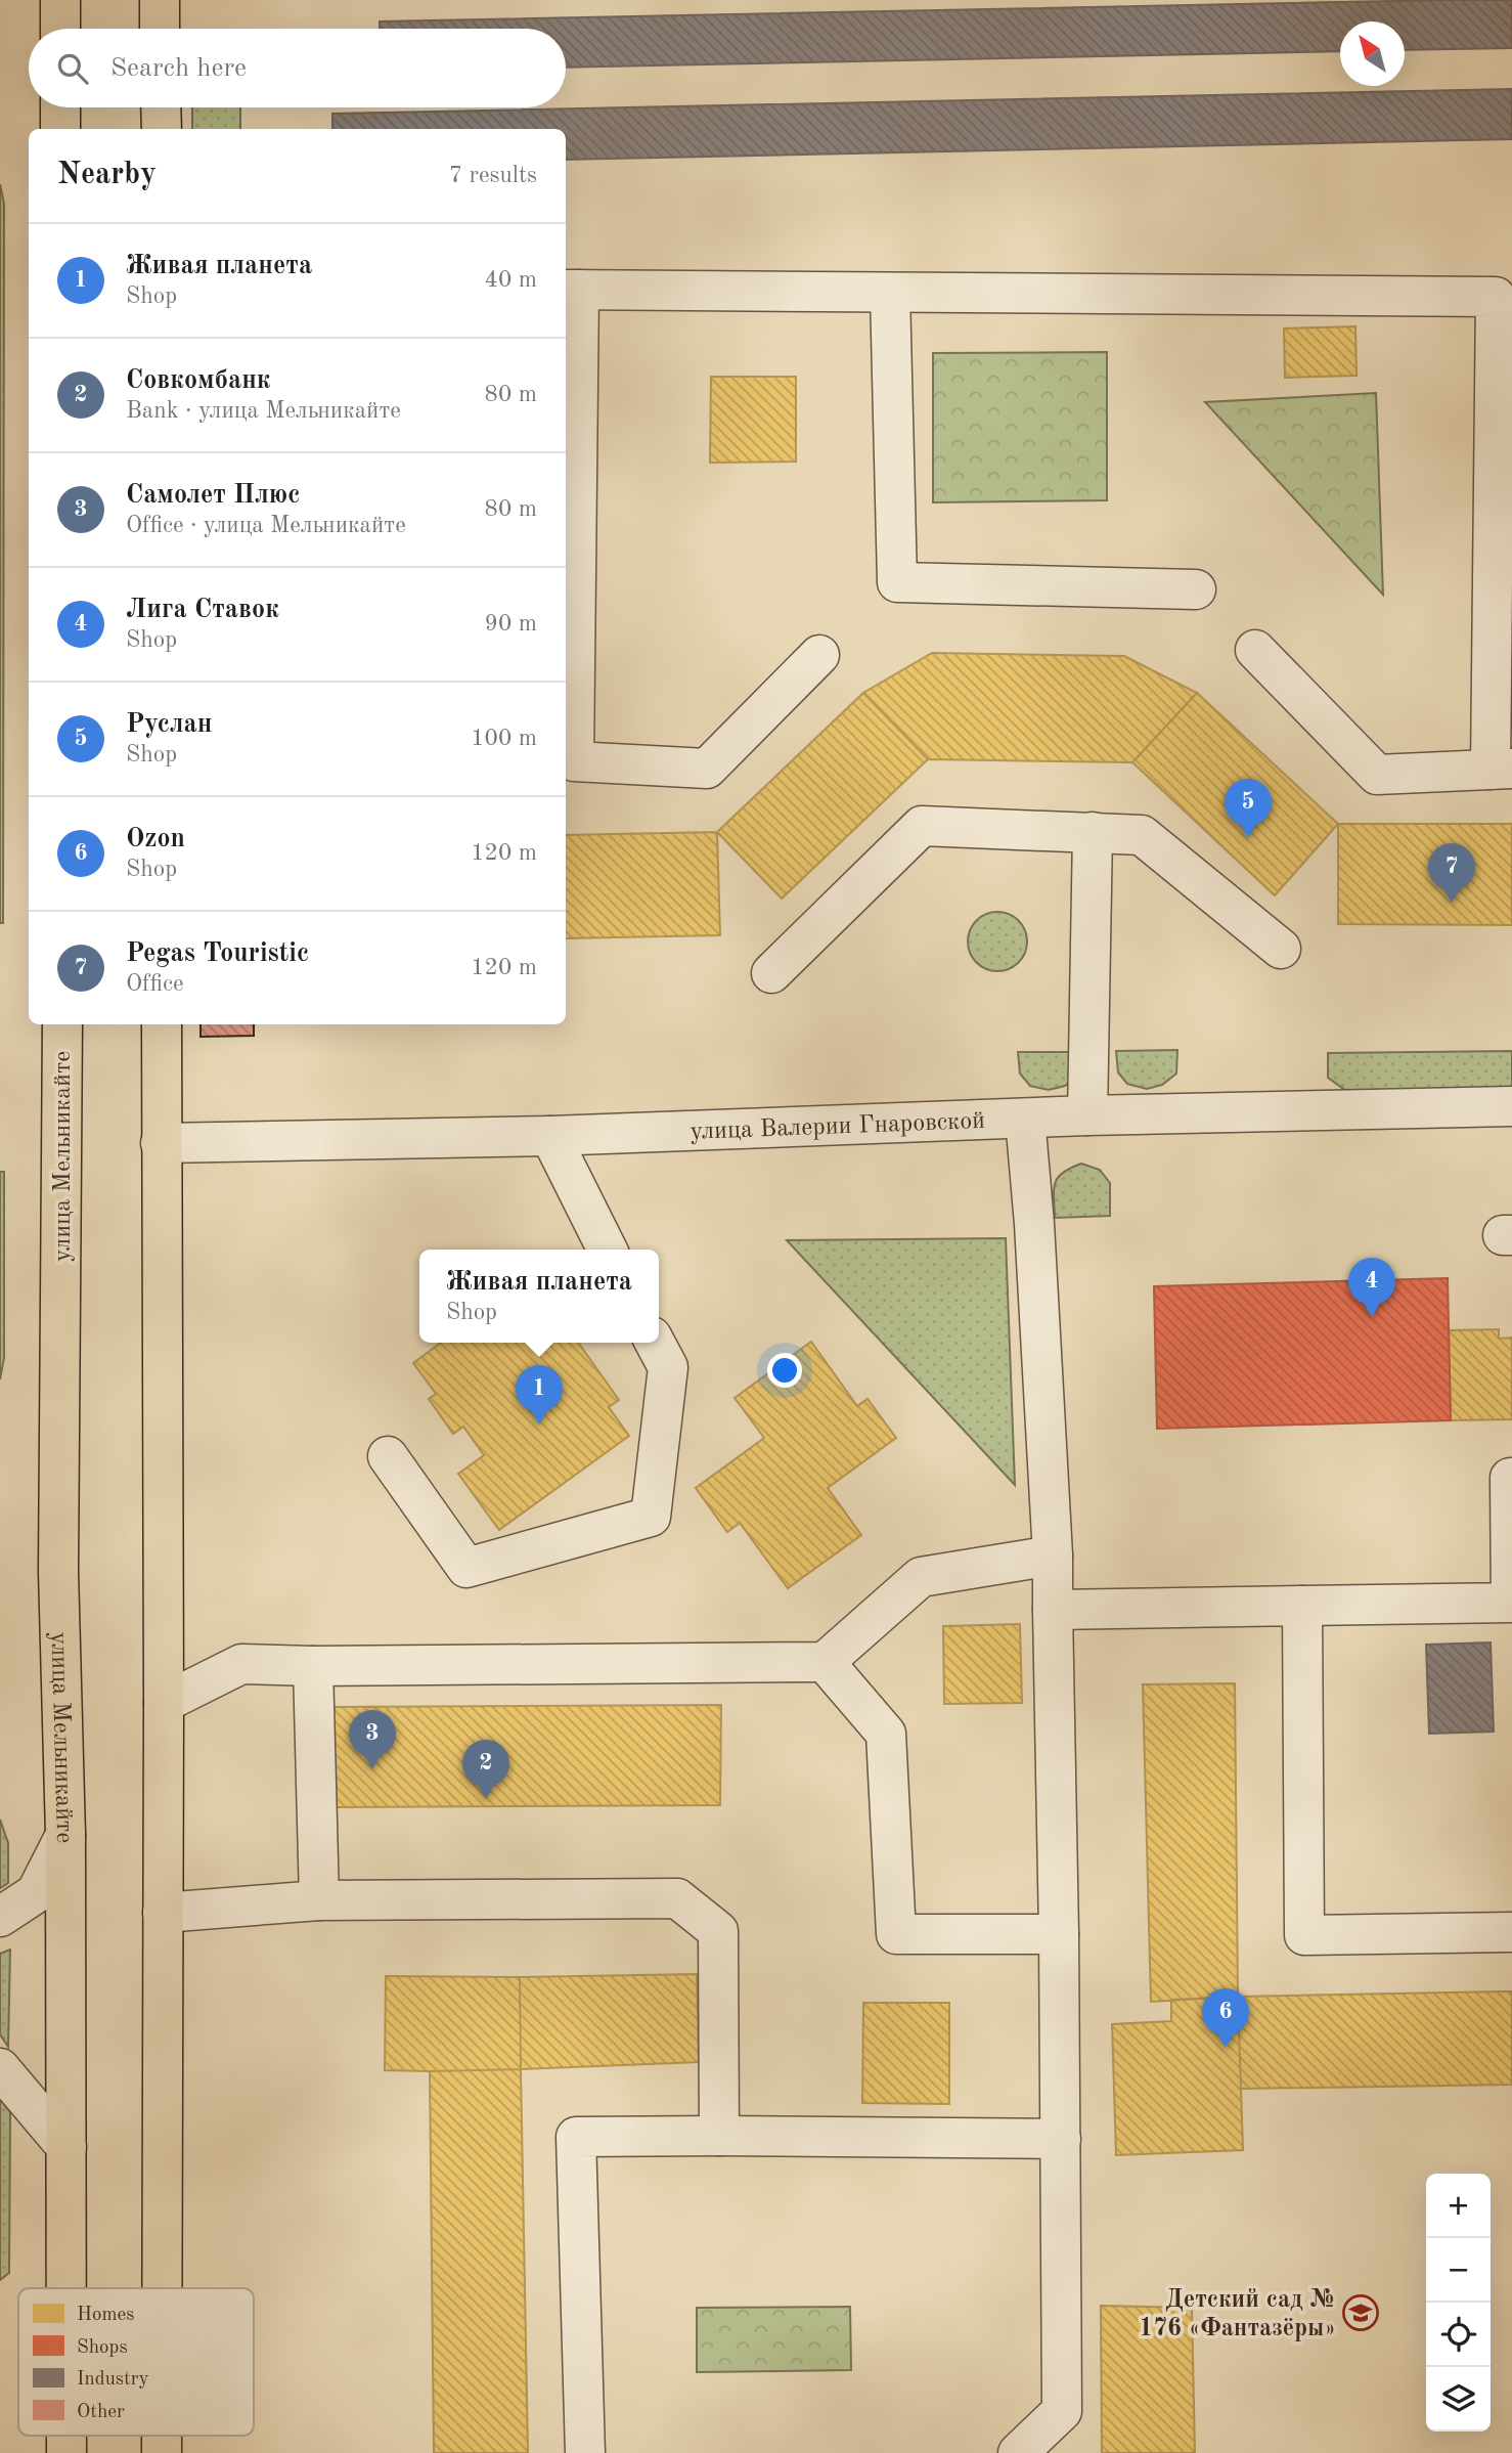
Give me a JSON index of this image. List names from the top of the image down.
{
  "streets": {
    "main road": ["улица Мельникайте"],
    "street": ["улица Валерии Гнаровской"]
  },
  "places": {
    "school or university": ["Детский сад № 176 «Фантазёры»"]
  },
  "legend": [
    "Homes",
    "Shops",
    "Industry",
    "Other"
  ],
  "north": "top left",
  "page": {
    "search": "Search here",
    "heading": ["Nearby", "7 results"],
    "list": [
      {
        "mark": "1",
        "name": "Живая планета",
        "note": "Shop",
        "value": "40 m"
      },
      {
        "mark": "2",
        "name": "Совкомбанк",
        "note": "Bank · улица Мельникайте",
        "value": "80 m"
      },
      {
        "mark": "3",
        "name": "Самолет Плюс",
        "note": "Office · улица Мельникайте",
        "value": "80 m"
      },
      {
        "mark": "4",
        "name": "Лига Ставок",
        "note": "Shop",
        "value": "90 m"
      },
      {
        "mark": "5",
        "name": "Руслан",
        "note": "Shop",
        "value": "100 m"
      },
      {
        "mark": "6",
        "name": "Ozon",
        "note": "Shop",
        "value": "120 m"
      },
      {
        "mark": "7",
        "name": "Pegas Touristic",
        "note": "Office",
        "value": "120 m"
      }
    ],
    "pins": [
      "5",
      "7",
      "4",
      "1",
      "3",
      "2",
      "6"
    ],
    "popup": ["Живая планета", "Shop"],
    "map_buttons": ["+", "−"]
  }
}
